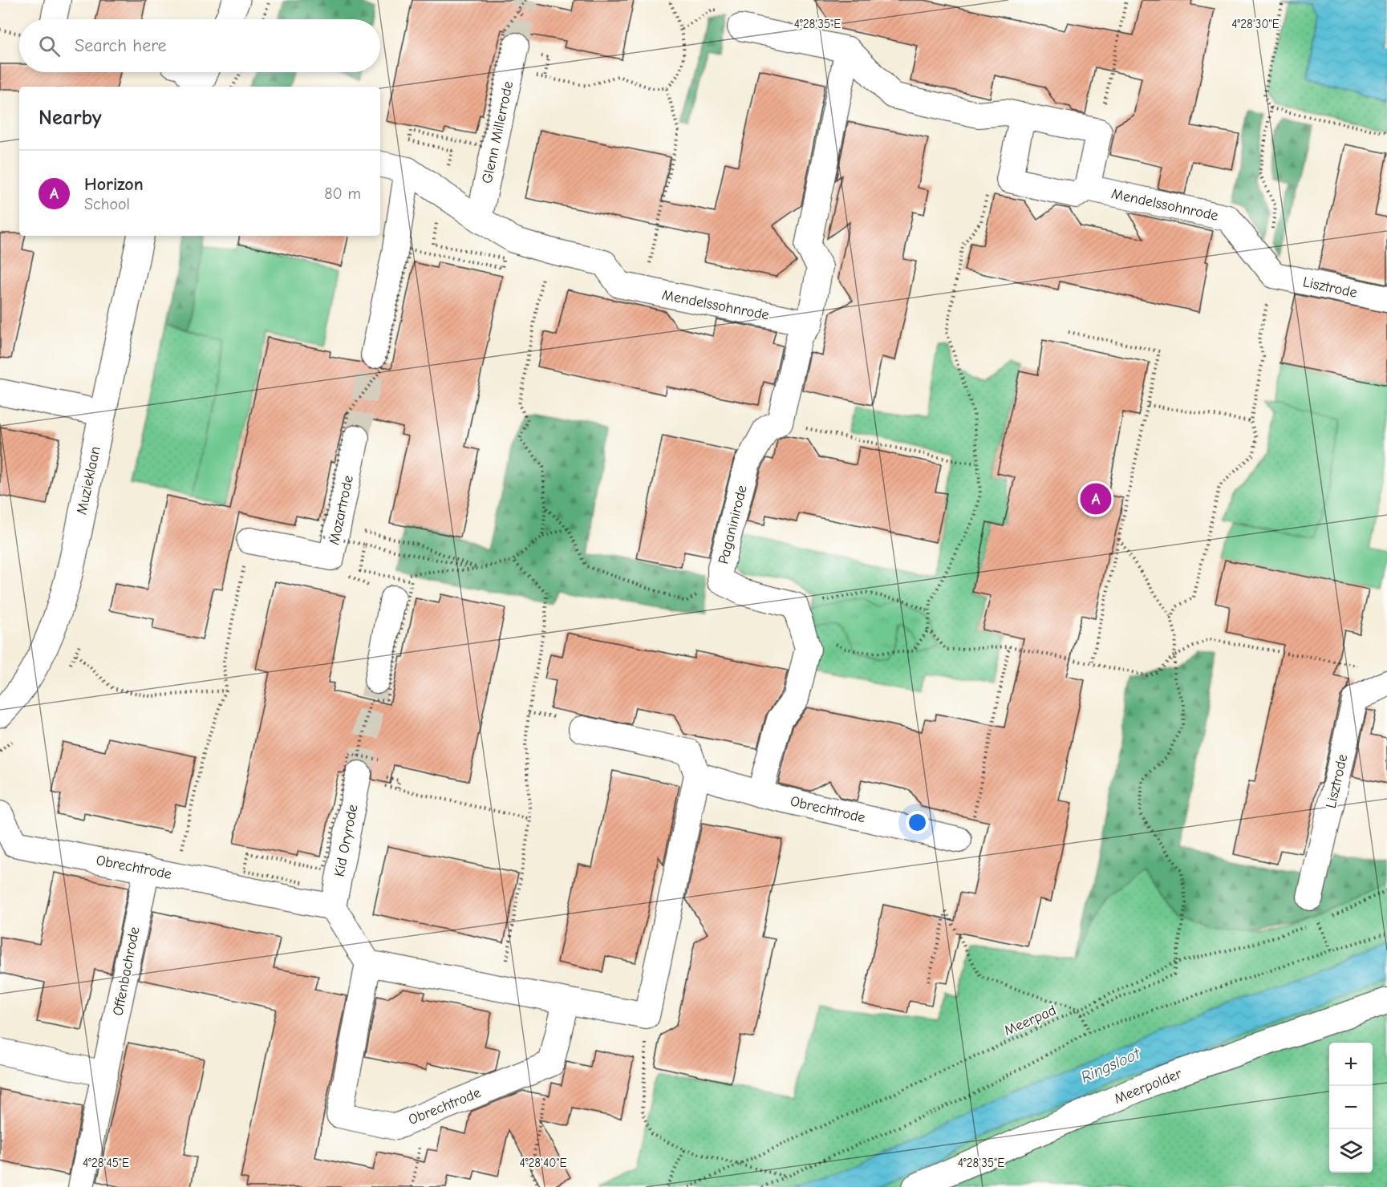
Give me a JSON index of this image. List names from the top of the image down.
{
  "streets": {
    "street": [
      "Glenn Millerrode",
      "Mendelssohnrode",
      "Lisztrode",
      "Muzieklaan",
      "Mozartrode",
      "Paganinirode",
      "Obrechtrode",
      "Kid Oryrode",
      "Offenbachrode",
      "Meerpolder"
    ],
    "path": ["Meerpad"]
  },
  "crossings": [
    ["Glenn Millerrode", "Mendelssohnrode"],
    ["Mendelssohnrode", "Lisztrode"],
    ["Obrechtrode", "Kid Oryrode"],
    ["Obrechtrode", "Offenbachrode"]
  ],
  "water": ["Ringsloot"],
  "page": {
    "search": "Search here",
    "heading": "Nearby",
    "list": [
      {
        "mark": "A",
        "name": "Horizon",
        "note": "School",
        "value": "80 m"
      }
    ],
    "pins": "A",
    "map_buttons": ["+", "−"]
  },
  "coordinates": [
    "4°28'35\"E",
    "4°28'30\"E",
    "4°28'45\"E",
    "4°28'40\"E"
  ]
}
